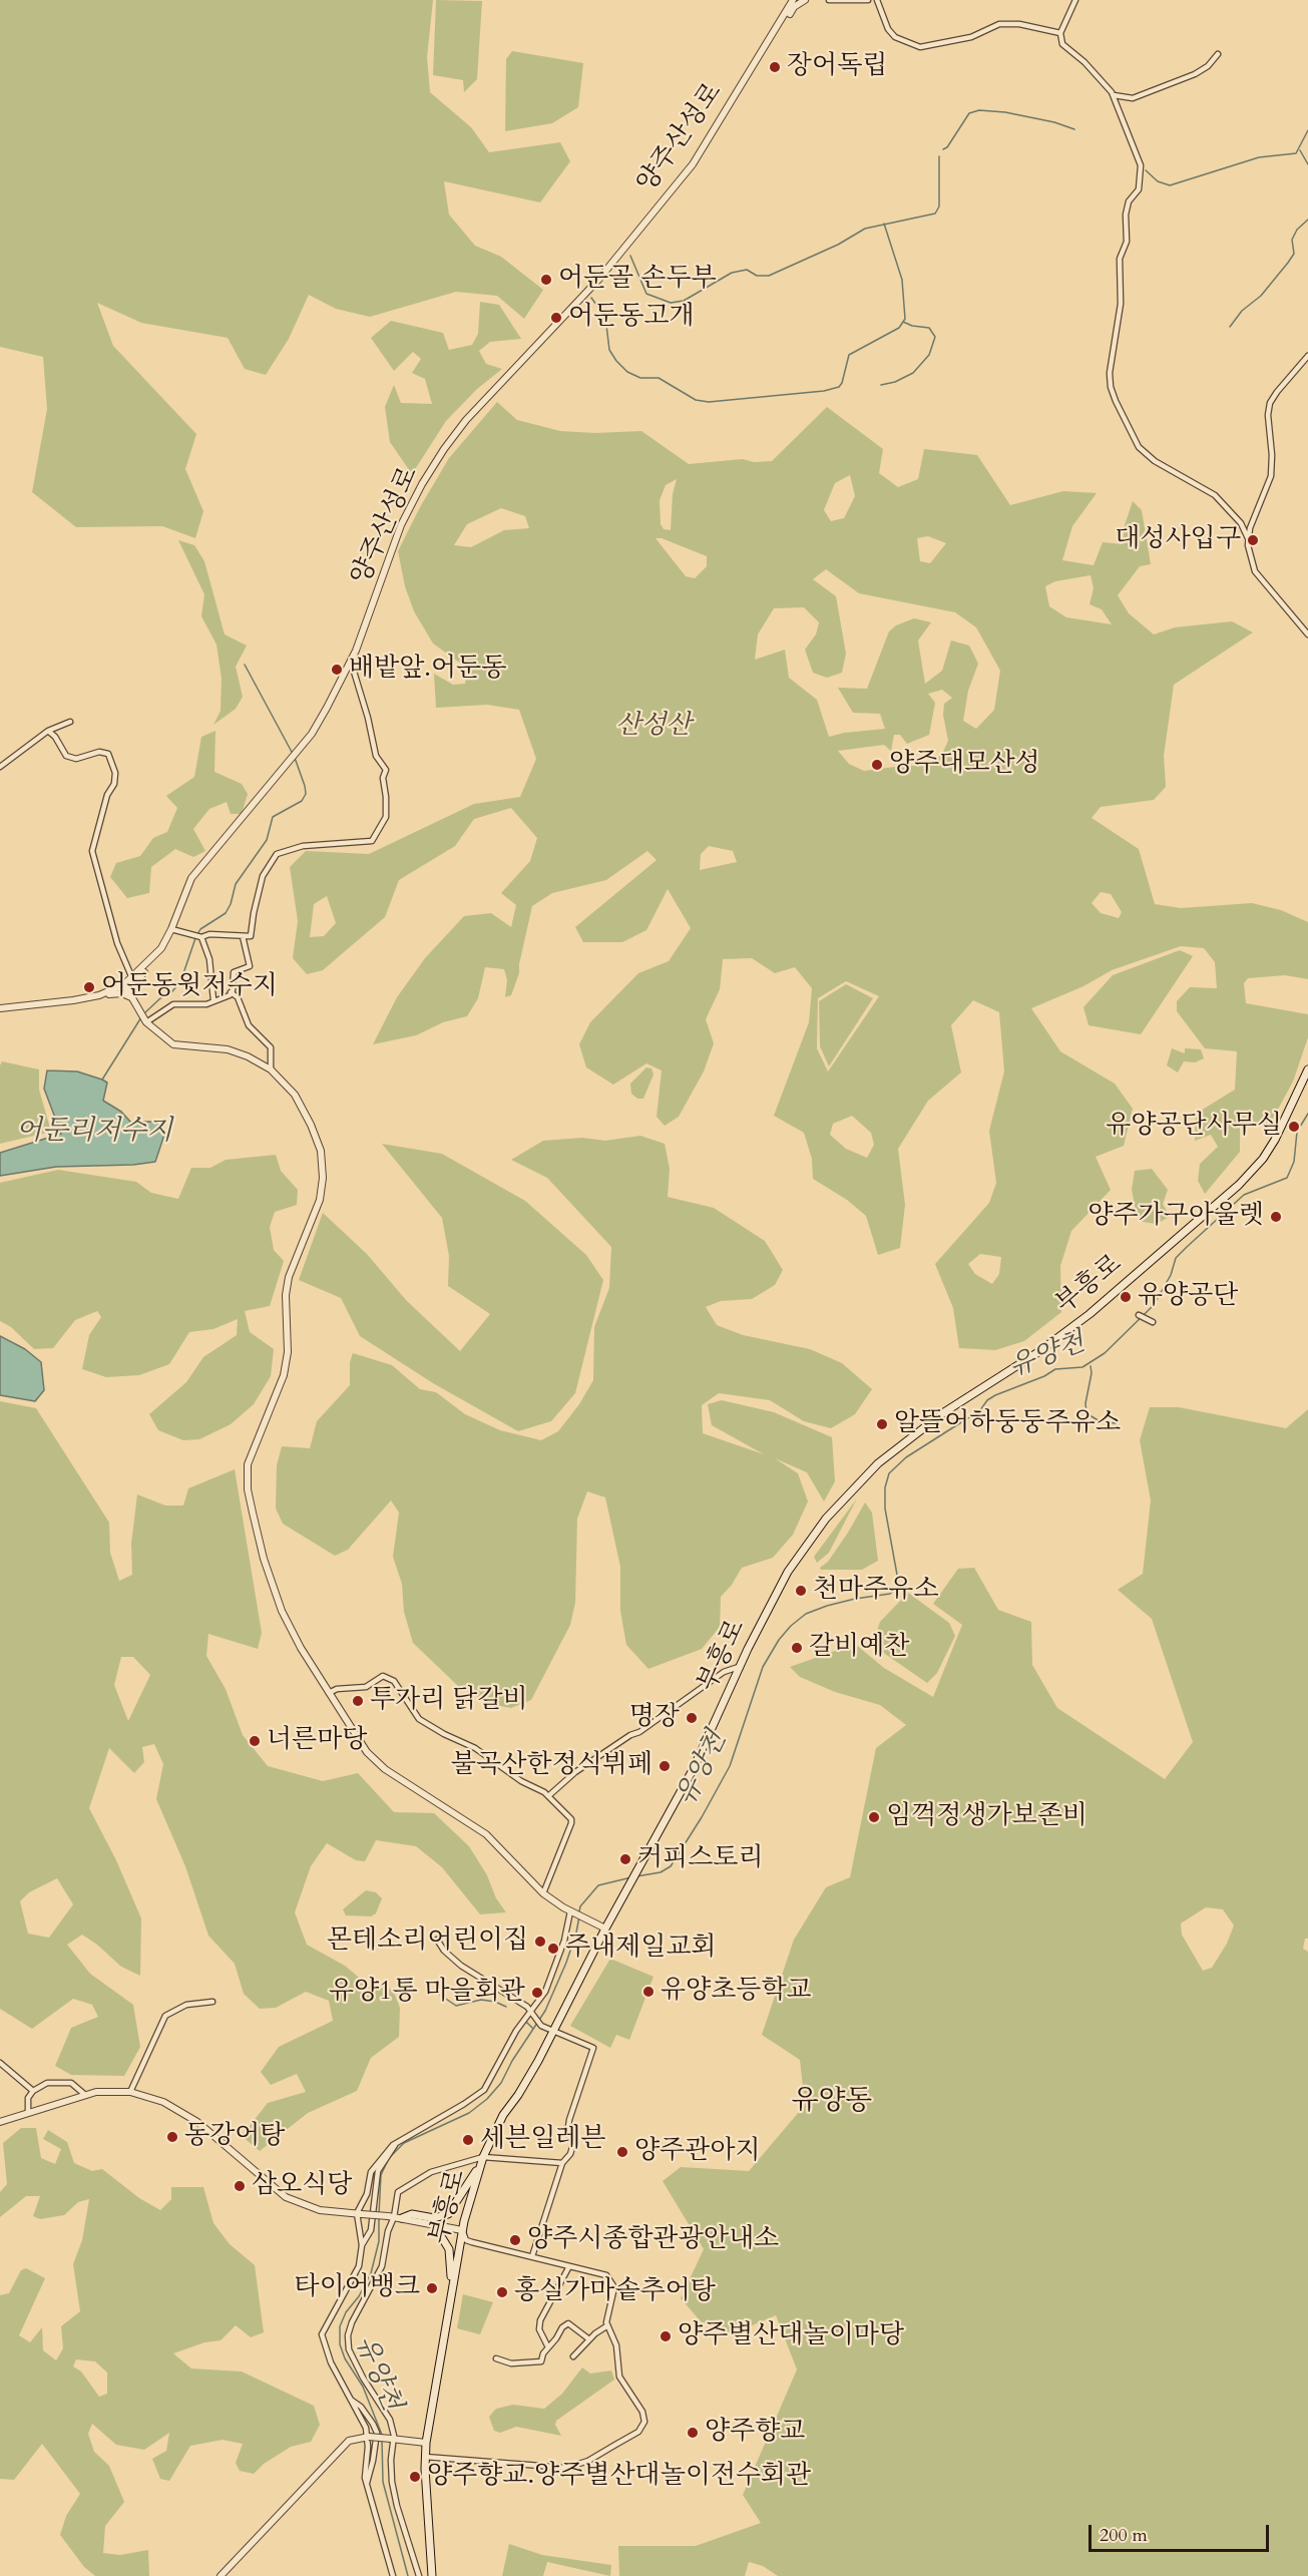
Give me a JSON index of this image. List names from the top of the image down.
{
  "streets": {
    "main road": ["부흥로"],
    "street": ["양주산성로"]
  },
  "districts": ["유양동"],
  "water": ["어둔리저수지", "유양천"],
  "parks": ["산성산"],
  "places": [
    "장어독립",
    "어둔골 손두부",
    "어둔동고개",
    "대성사입구",
    "배밭앞.어둔동",
    "양주대모산성",
    "어둔동윗저수지",
    "유양공단사무실",
    "양주가구아울렛",
    "유양공단",
    "알뜰어하둥둥주유소",
    "천마주유소",
    "갈비예찬",
    "투가리 닭갈비",
    "명장",
    "너른마당",
    "불곡산한정식뷔페",
    "임꺽정생가보존비",
    "커피스토리",
    "몬테소리어린이집",
    "주내제일교회",
    "유양초등학교",
    "유양1통 마을회관",
    "동강어탕",
    "세븐일레븐",
    "양주관아지",
    "삼오식당",
    "양주시종합관광안내소",
    "타이어뱅크",
    "홍실가마솥추어탕",
    "양주별산대놀이마당",
    "양주향교",
    "양주향교.양주별산대놀이전수회관"
  ],
  "scale_bar": "200 m"
}
